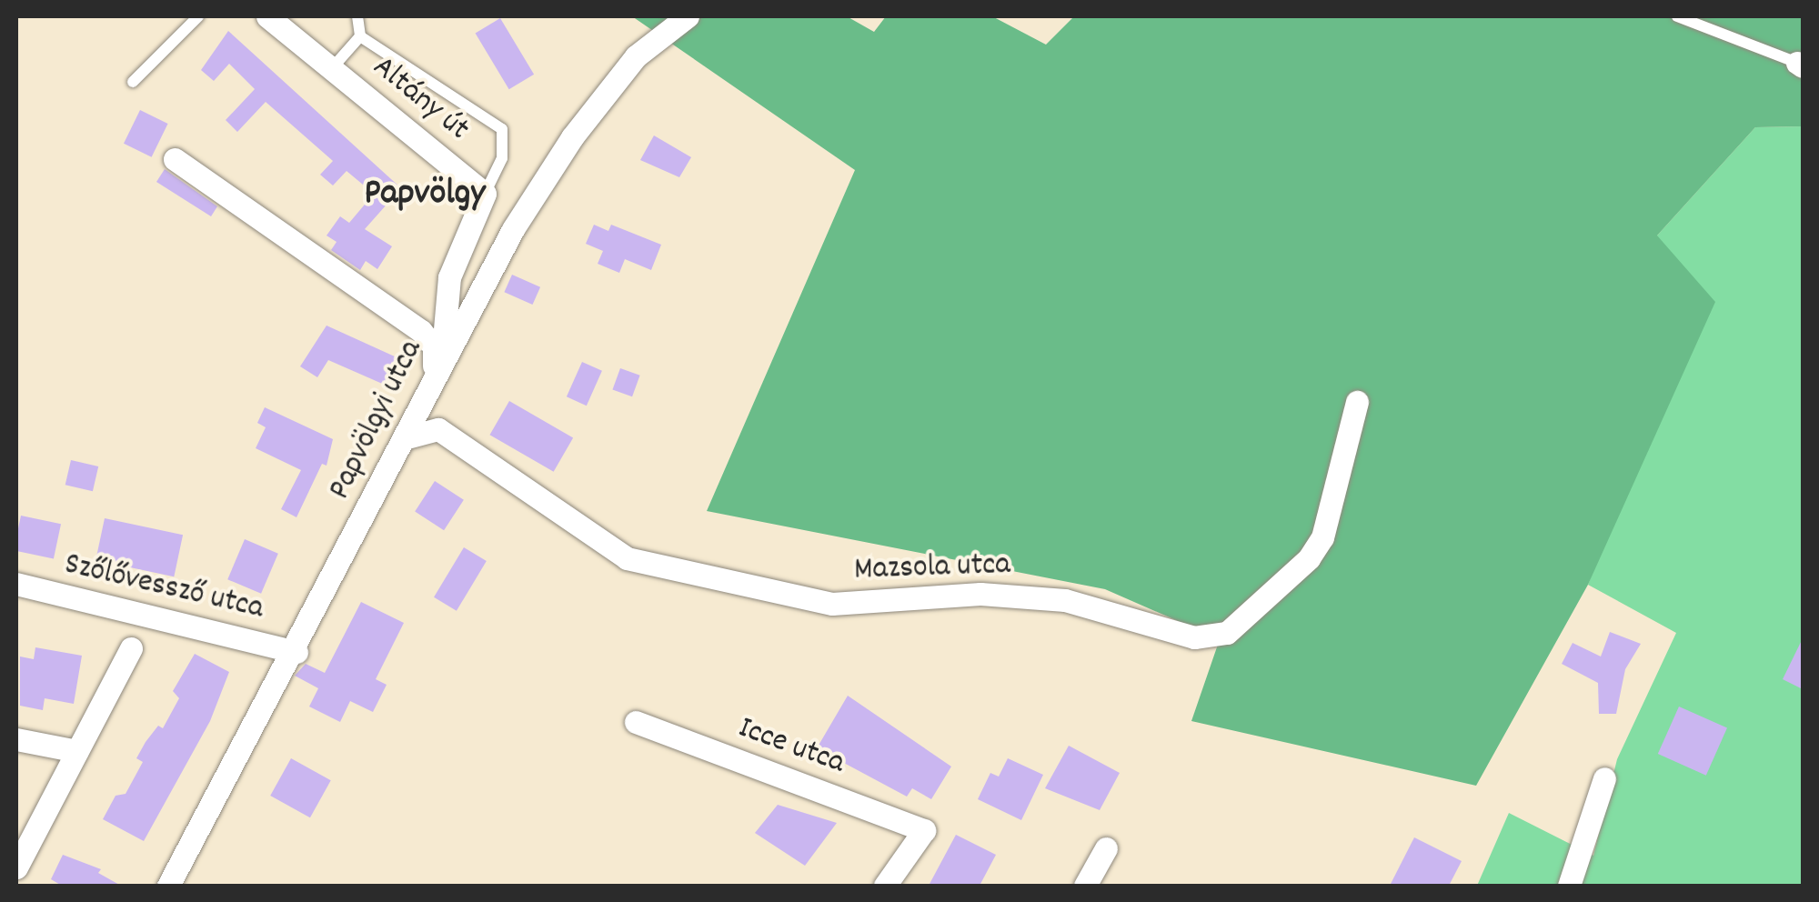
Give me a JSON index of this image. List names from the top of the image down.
{
  "streets": {
    "street": [
      "Altány út",
      "Papvölgyi utca",
      "Mazsola utca",
      "Szőlővessző utca",
      "Icce utca"
    ]
  },
  "crossings": [
    ["Papvölgyi utca", "Mazsola utca"],
    ["Papvölgyi utca", "Szőlővessző utca"]
  ],
  "districts": ["Papvölgy"]
}
